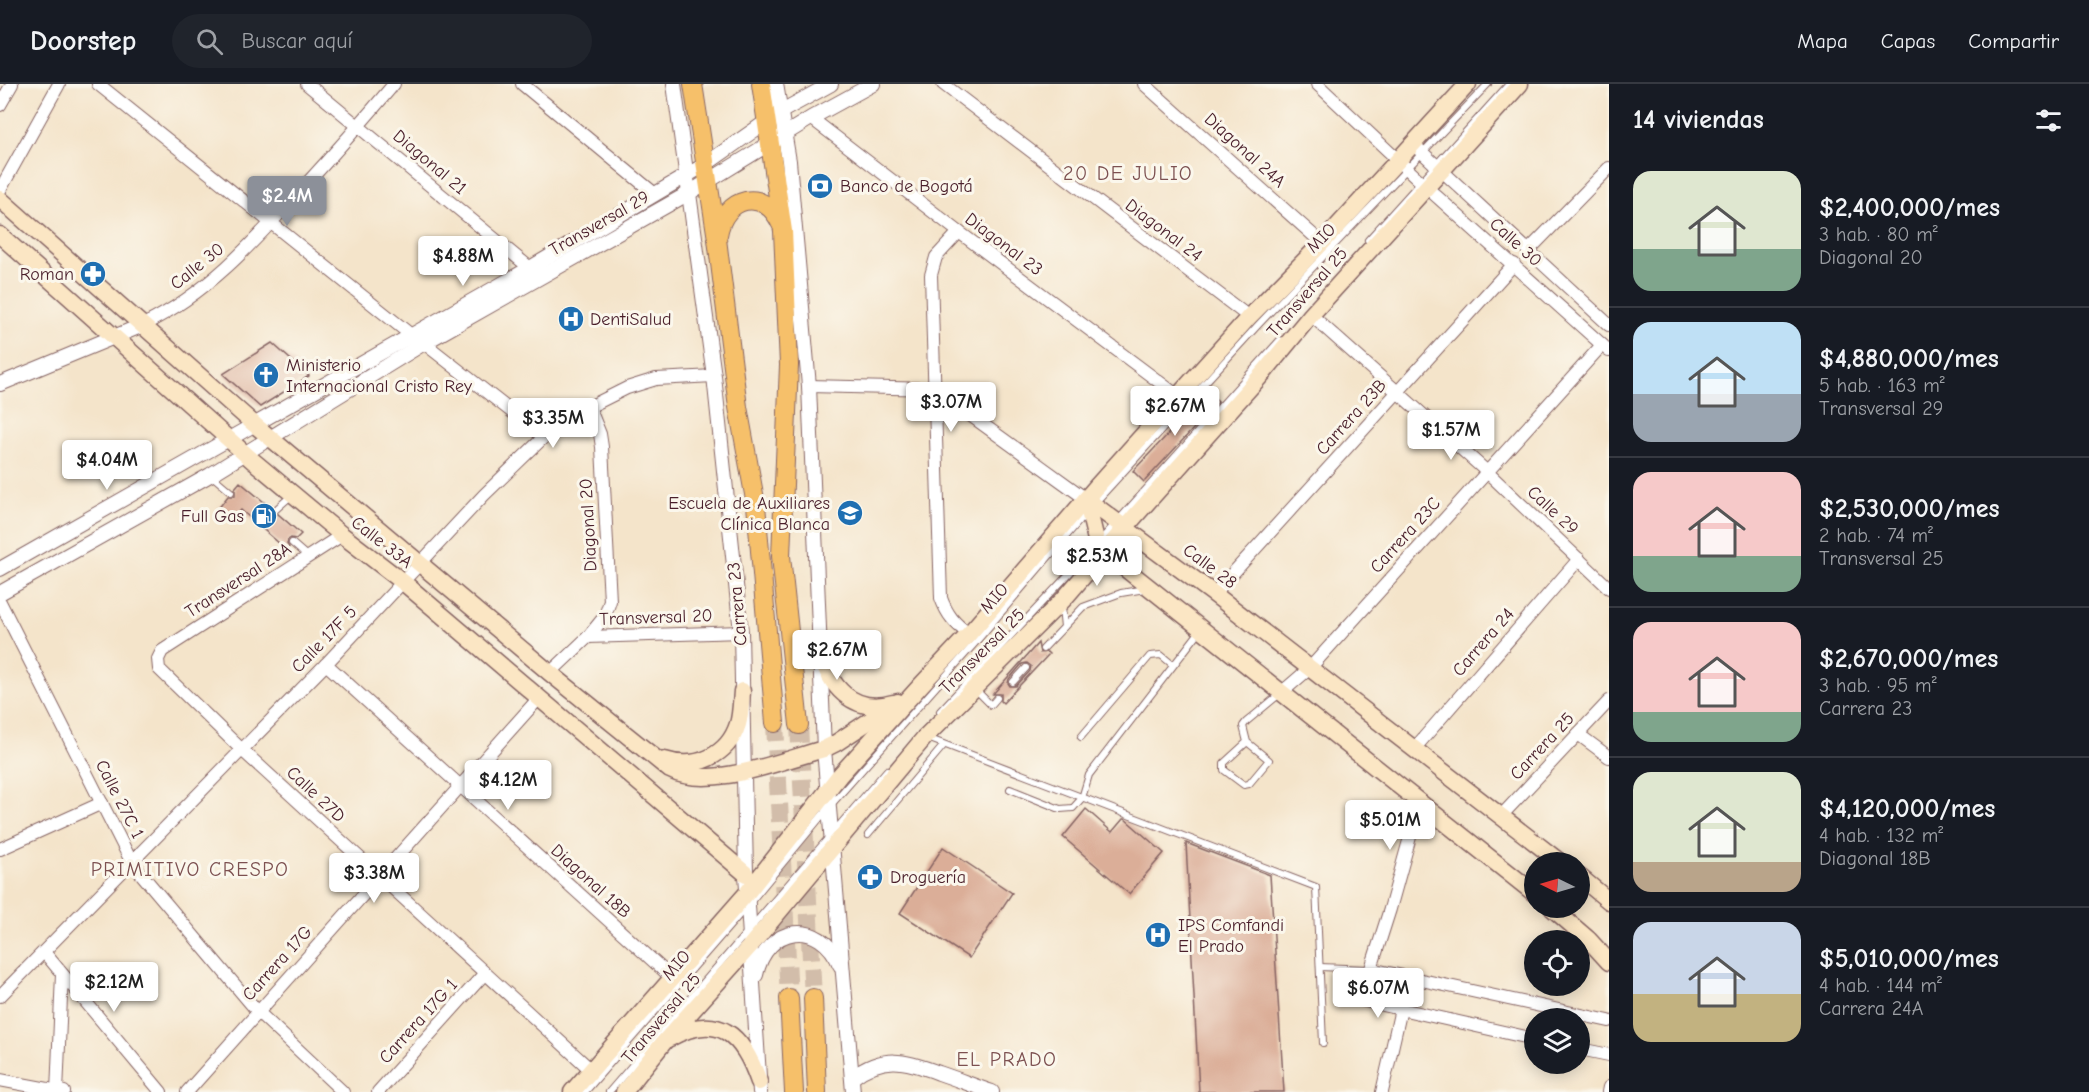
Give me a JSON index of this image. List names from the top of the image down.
{
  "streets": {
    "main road": [
      "Transversal 25",
      "Calle 33A",
      "Calle 28",
      "Carrera 23"
    ],
    "street": [
      "Diagonal 24A",
      "Diagonal 21",
      "Transversal 29",
      "Diagonal 24",
      "Calle 30",
      "Diagonal 23",
      "Carrera 23B",
      "Calle 29",
      "Diagonal 20",
      "Carrera 23C",
      "Transversal 28A",
      "Transversal 20",
      "Calle 17F 5",
      "Carrera 24",
      "Carrera 25",
      "Calle 27D",
      "Calle 27C 1",
      "Diagonal 18B",
      "Carrera 17G",
      "Carrera 17G 1"
    ],
    "lane": ["MIO"]
  },
  "crossings": [
    ["Diagonal 24A", "Transversal 25"],
    ["Diagonal 21", "Transversal 29"],
    ["Diagonal 21", "Calle 30"],
    ["Transversal 29", "Diagonal 23"],
    ["Transversal 29", "Calle 33A"],
    ["Transversal 29", "Carrera 23"],
    ["Diagonal 24", "Transversal 25"],
    ["MIO", "Calle 30"],
    ["MIO", "Transversal 25"],
    ["MIO", "Calle 28"],
    ["MIO", "Carrera 23"],
    ["Calle 30", "Transversal 25"],
    ["Calle 30", "Carrera 23B"],
    ["Calle 30", "Carrera 23C"],
    ["Calle 30", "Calle 33A"],
    ["Diagonal 23", "Transversal 25"],
    ["Transversal 25", "Calle 29"],
    ["Transversal 25", "Calle 33A"],
    ["Transversal 25", "Calle 28"],
    ["Transversal 25", "Carrera 23"],
    ["Transversal 25", "Calle 27D"],
    ["Transversal 25", "Diagonal 18B"],
    ["Carrera 23B", "Calle 29"],
    ["Carrera 23B", "Calle 28"],
    ["Calle 29", "Carrera 23C"],
    ["Calle 29", "Carrera 24"],
    ["Diagonal 20", "Transversal 20"],
    ["Diagonal 20", "Calle 17F 5"],
    ["Carrera 23C", "Calle 28"],
    ["Calle 33A", "Transversal 28A"],
    ["Calle 33A", "Carrera 23"],
    ["Calle 33A", "Transversal 20"],
    ["Calle 33A", "Calle 17F 5"],
    ["Calle 33A", "Carrera 17G"],
    ["Calle 28", "Carrera 24"],
    ["Calle 28", "Carrera 25"],
    ["Transversal 28A", "Calle 27D"],
    ["Carrera 23", "Transversal 20"],
    ["Carrera 23", "Calle 17F 5"],
    ["Calle 17F 5", "Calle 27D"],
    ["Calle 17F 5", "Calle 27C 1"],
    ["Calle 17F 5", "Diagonal 18B"],
    ["Calle 27D", "Carrera 17G"],
    ["Calle 27D", "Carrera 17G 1"],
    ["Calle 27C 1", "Carrera 17G"],
    ["Diagonal 18B", "Carrera 17G"]
  ],
  "districts": ["20 DE JULIO", "PRIMITIVO CRESPO", "EL PRADO"],
  "places": {
    "bank": ["Banco de Bogotá"],
    "pharmacy": ["Roman", "Droguería"],
    "hospital": ["DentiSalud", "IPS Comfandi El Prado"],
    "church": ["Ministerio Internacional Cristo Rey"],
    "school or university": ["Escuela de Auxiliares Clínica Blanca"],
    "fuel station": ["Full Gas"]
  },
  "north": "left",
  "page": {
    "header": "Doorstep",
    "search": "Buscar aquí",
    "nav": ["Mapa", "Capas", "Compartir"],
    "heading": "14 viviendas",
    "list": [
      {
        "name": "$2,400,000/mes",
        "note": "3 hab. · 80 m² · Diagonal 20"
      },
      {
        "name": "$4,880,000/mes",
        "note": "5 hab. · 163 m² · Transversal 29"
      },
      {
        "name": "$2,530,000/mes",
        "note": "2 hab. · 74 m² · Transversal 25"
      },
      {
        "name": "$2,670,000/mes",
        "note": "3 hab. · 95 m² · Carrera 23"
      },
      {
        "name": "$4,120,000/mes",
        "note": "4 hab. · 132 m² · Diagonal 18B"
      },
      {
        "name": "$5,010,000/mes",
        "note": "4 hab. · 144 m² · Carrera 24A"
      }
    ],
    "price": [
      "$2.4M",
      "$4.88M",
      "$3.07M",
      "$2.67M",
      "$3.35M",
      "$1.57M",
      "$4.04M",
      "$2.53M",
      "$2.67M",
      "$4.12M",
      "$5.01M",
      "$3.38M",
      "$2.12M",
      "$6.07M"
    ]
  }
}
